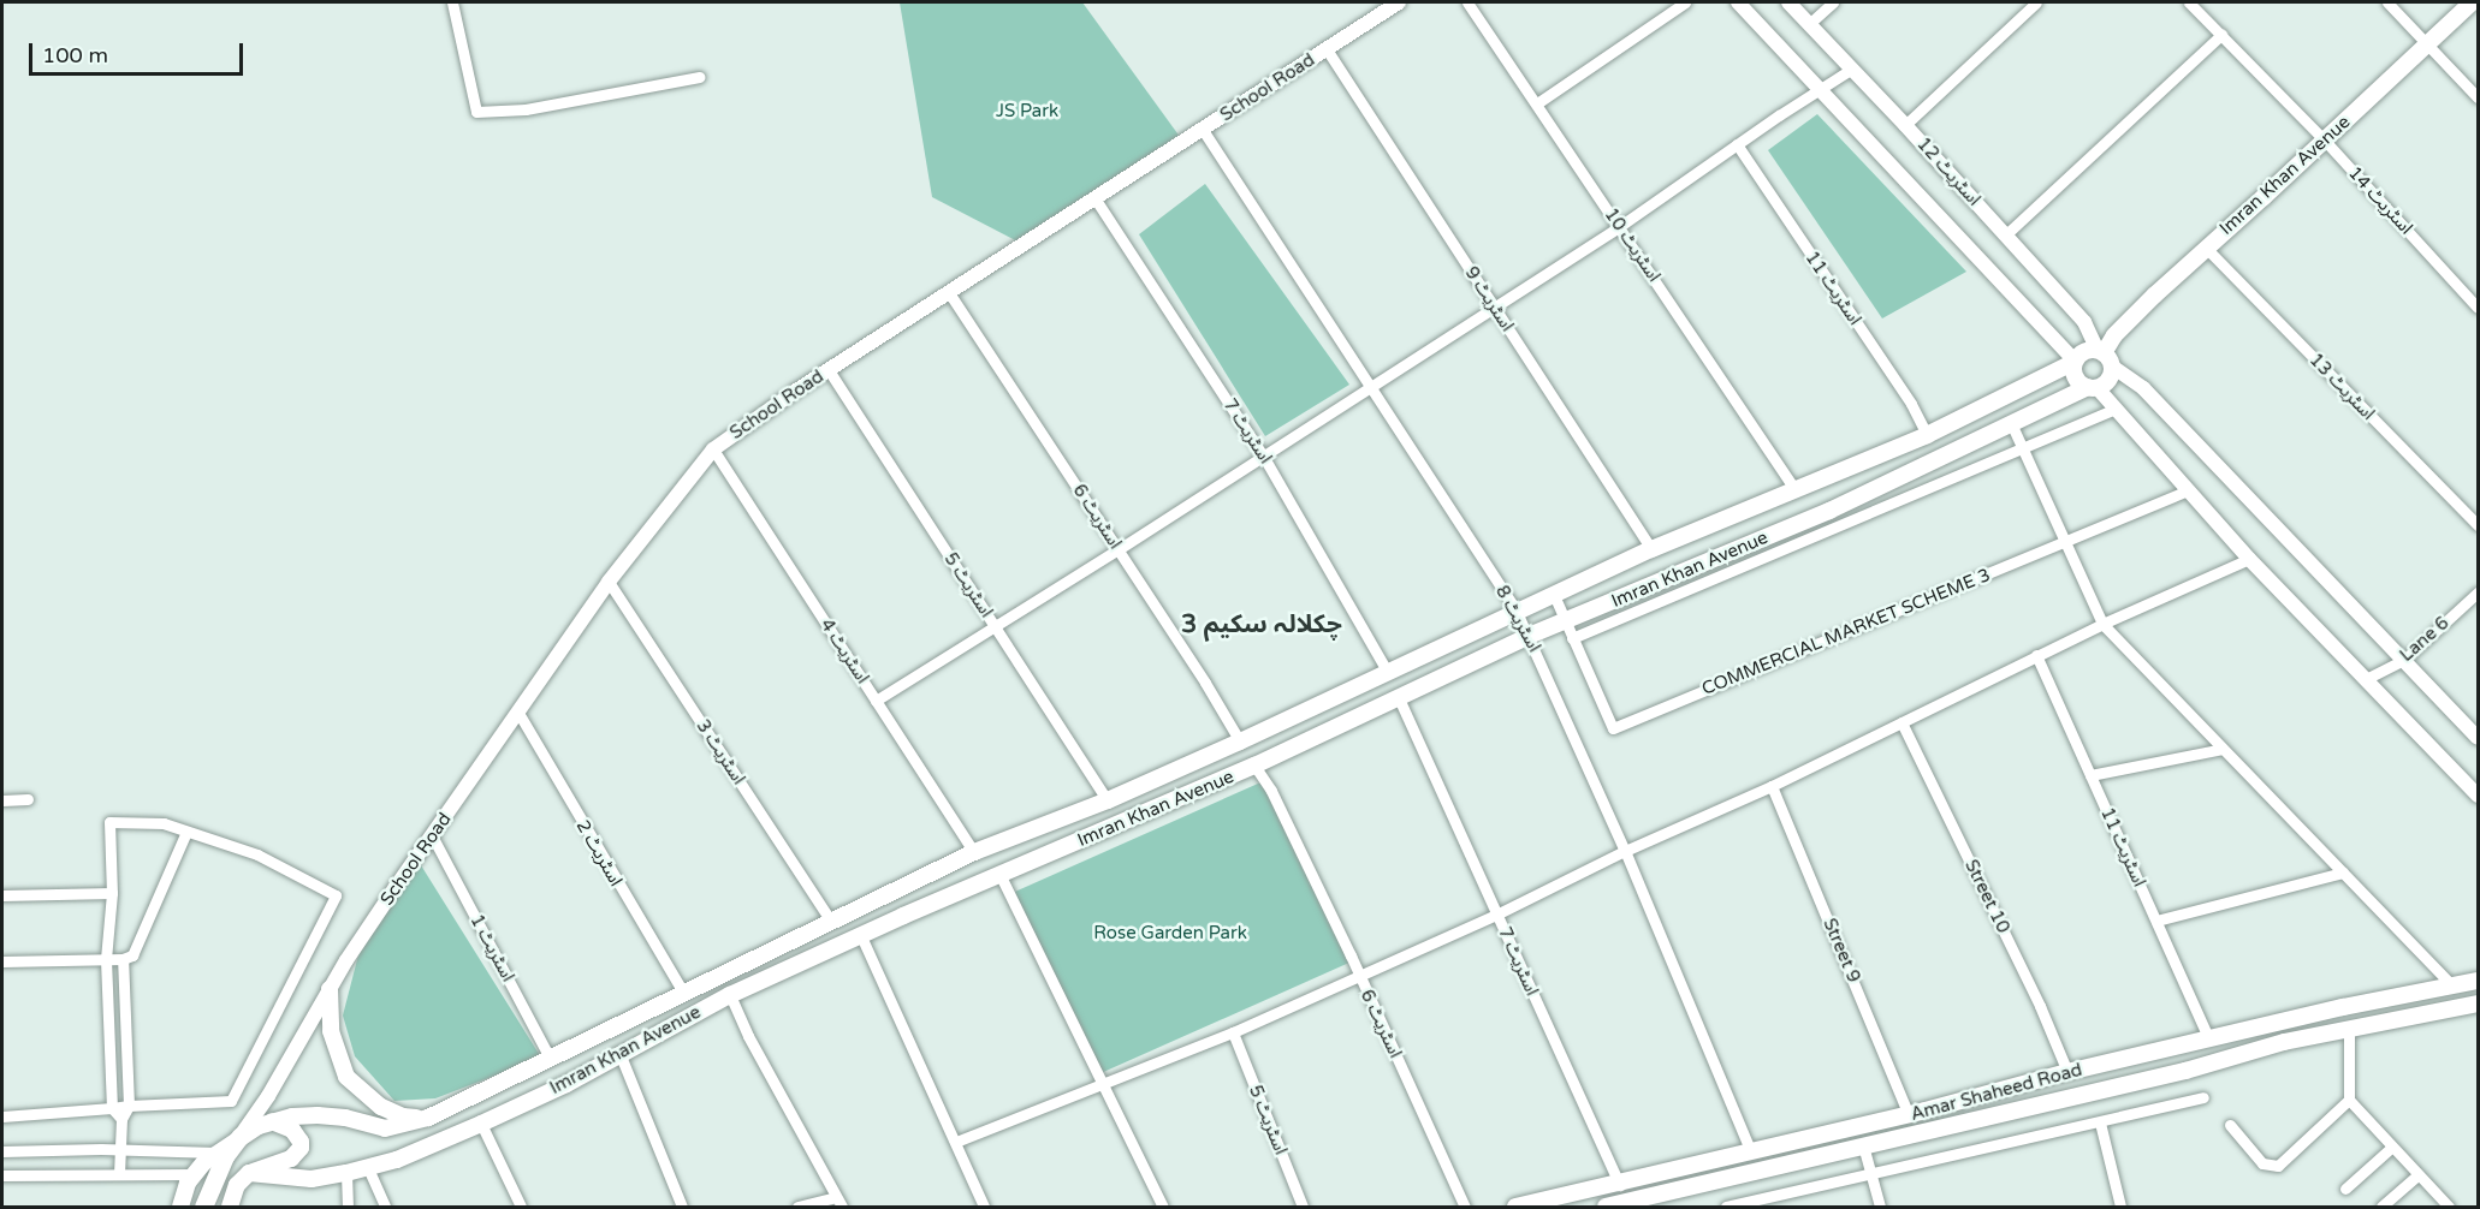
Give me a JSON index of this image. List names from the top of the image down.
{
  "streets": {
    "main road": ["Imran Khan Avenue", "Amar Shaheed Road"],
    "street": [
      "School Road",
      "اسٹریٹ 12",
      "اسٹریٹ 14",
      "اسٹریٹ 10",
      "اسٹریٹ 11",
      "اسٹریٹ 9",
      "اسٹریٹ 13",
      "اسٹریٹ 7",
      "اسٹریٹ 6",
      "اسٹریٹ 5",
      "اسٹریٹ 8",
      "COMMERCIAL MARKET SCHEME 3",
      "Lane 6",
      "اسٹریٹ 4",
      "اسٹریٹ 3",
      "اسٹریٹ 2",
      "Street 10",
      "اسٹریٹ 1",
      "Street 9"
    ]
  },
  "crossings": [
    ["School Road", "Imran Khan Avenue"],
    ["School Road", "اسٹریٹ 9"],
    ["School Road", "اسٹریٹ 7"],
    ["School Road", "اسٹریٹ 6"],
    ["School Road", "اسٹریٹ 5"],
    ["School Road", "اسٹریٹ 8"],
    ["School Road", "اسٹریٹ 4"],
    ["School Road", "اسٹریٹ 3"],
    ["School Road", "اسٹریٹ 2"],
    ["School Road", "اسٹریٹ 1"],
    ["اسٹریٹ 12", "Imran Khan Avenue"],
    ["Imran Khan Avenue", "اسٹریٹ 14"],
    ["Imran Khan Avenue", "اسٹریٹ 10"],
    ["Imran Khan Avenue", "اسٹریٹ 11"],
    ["Imran Khan Avenue", "اسٹریٹ 9"],
    ["Imran Khan Avenue", "اسٹریٹ 13"],
    ["Imran Khan Avenue", "اسٹریٹ 7"],
    ["Imran Khan Avenue", "اسٹریٹ 6"],
    ["Imran Khan Avenue", "اسٹریٹ 5"],
    ["Imran Khan Avenue", "اسٹریٹ 8"],
    ["Imran Khan Avenue", "COMMERCIAL MARKET SCHEME 3"],
    ["Imran Khan Avenue", "اسٹریٹ 4"],
    ["Imran Khan Avenue", "اسٹریٹ 3"],
    ["Imran Khan Avenue", "اسٹریٹ 2"],
    ["Imran Khan Avenue", "اسٹریٹ 1"],
    ["اسٹریٹ 11", "Amar Shaheed Road"],
    ["اسٹریٹ 7", "Amar Shaheed Road"],
    ["اسٹریٹ 8", "Amar Shaheed Road"],
    ["Street 10", "Amar Shaheed Road"],
    ["Street 9", "Amar Shaheed Road"]
  ],
  "districts": ["چکلالہ سکیم 3"],
  "parks": ["JS Park", "Rose Garden Park"],
  "scale_bar": "100 m"
}
